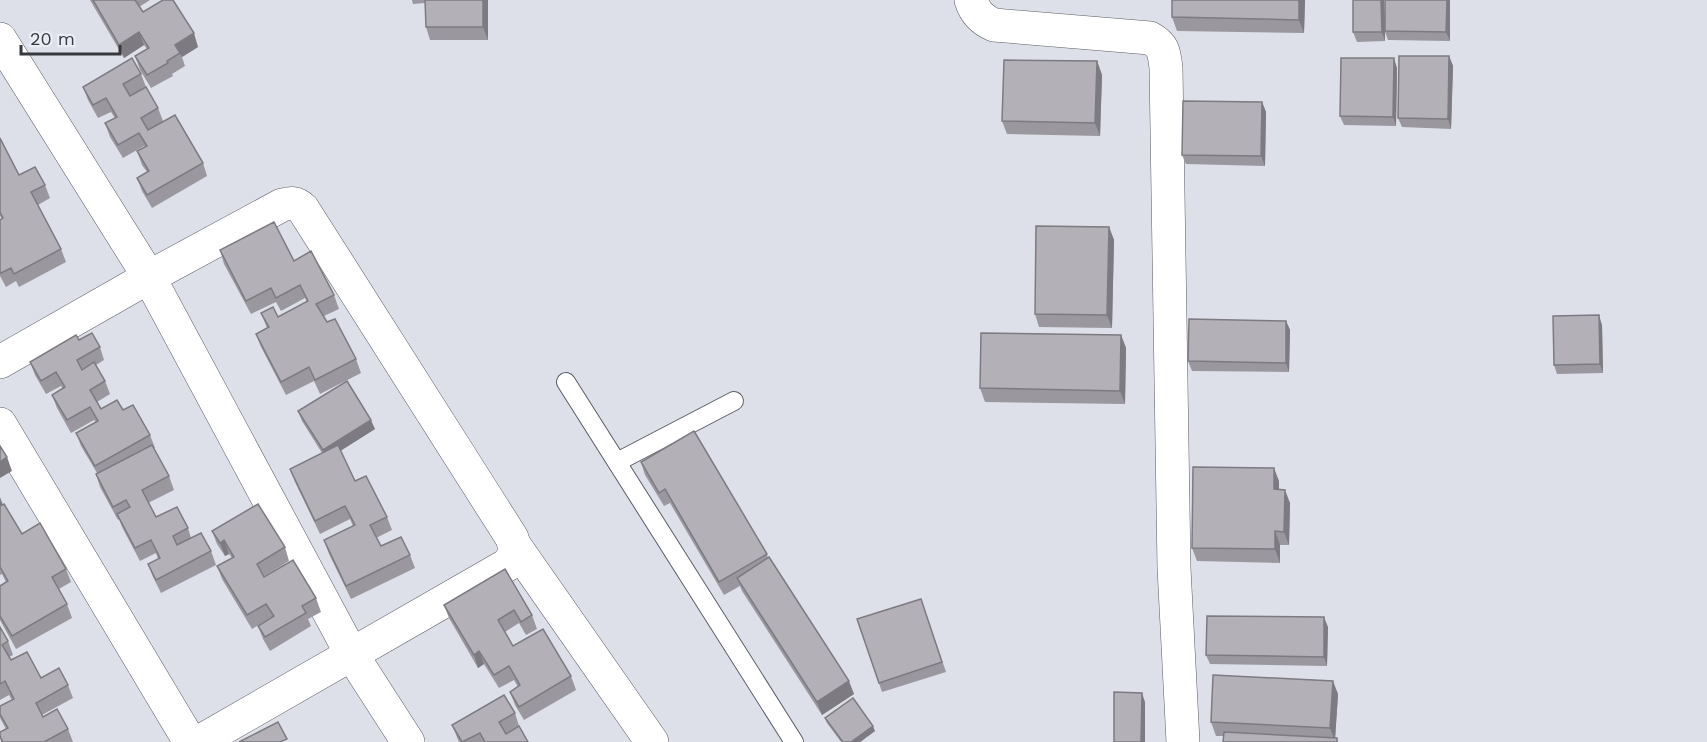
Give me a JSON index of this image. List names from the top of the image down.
{
  "scale_bar": "20 m"
}
